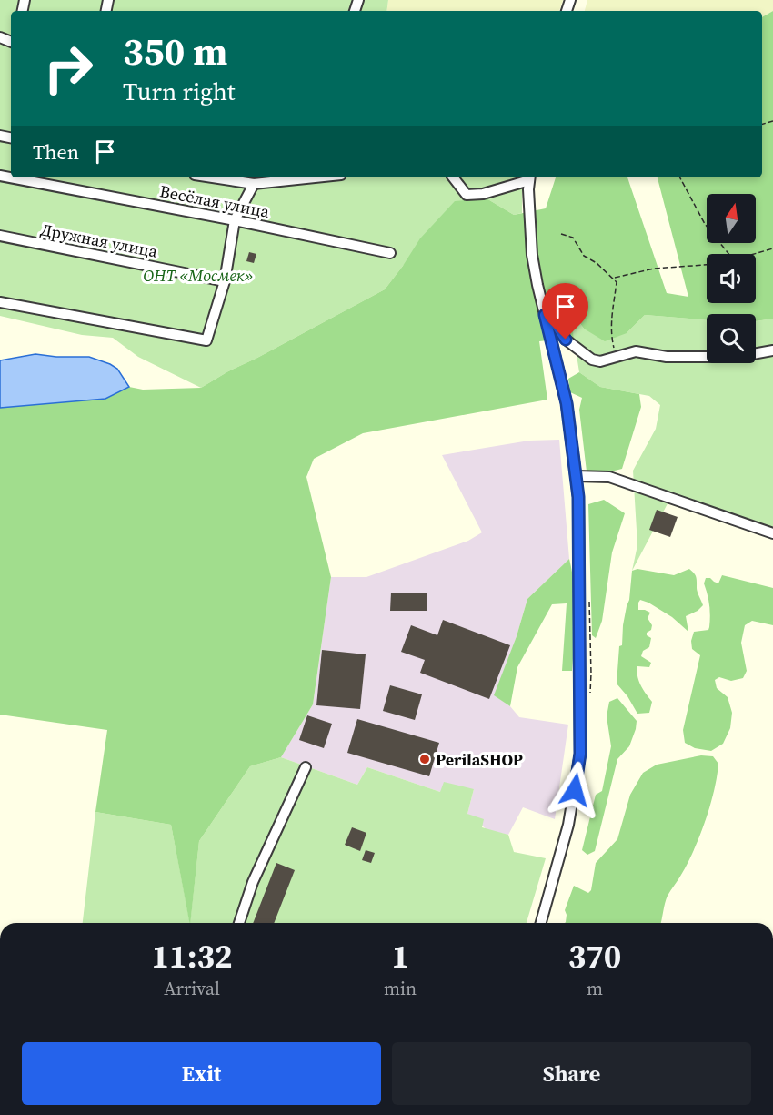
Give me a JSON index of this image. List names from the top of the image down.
{
  "streets": {
    "street": ["Весёлая улица", "Дружная улица"]
  },
  "parks": ["ОНТ «Мосмек»"],
  "places": ["PerilaSHOP"],
  "north": "top",
  "page": {
    "turn": ["350 m", "Turn right"],
    "then": "Then",
    "eta": [
      "11:32",
      "Arrival",
      "1",
      "min",
      "370",
      "m"
    ],
    "buttons": ["Exit", "Share"]
  }
}
